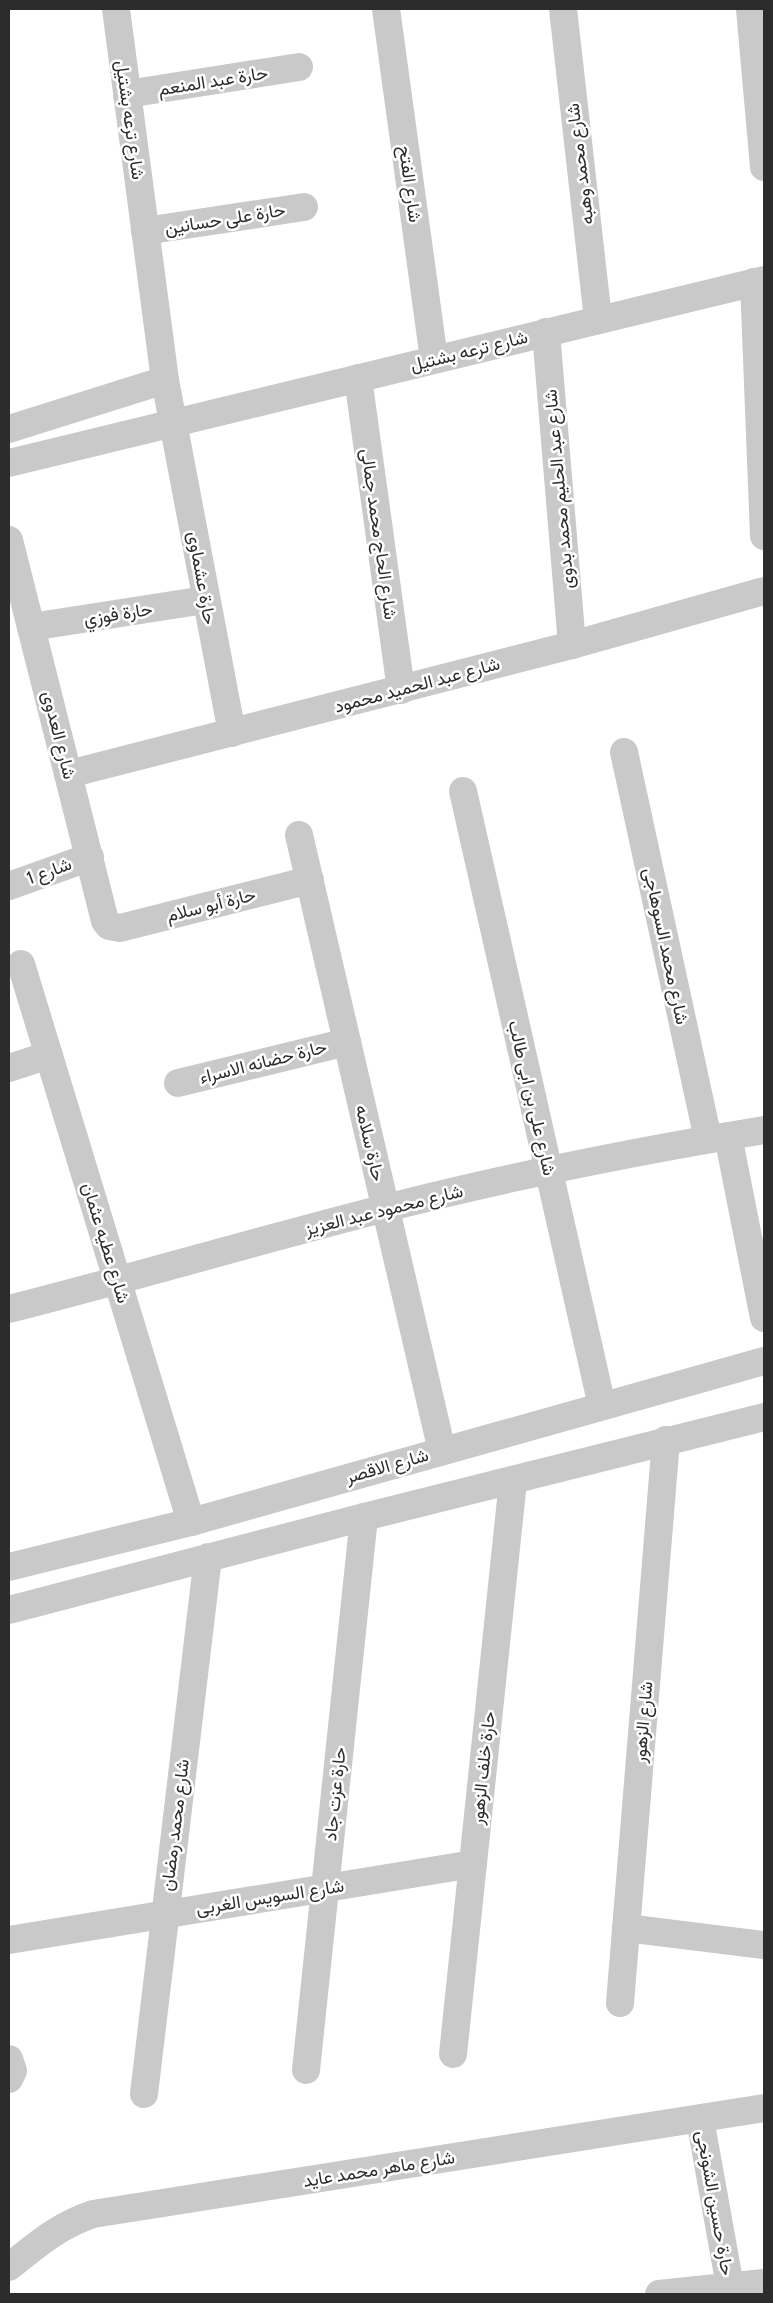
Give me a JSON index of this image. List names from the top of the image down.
{
  "streets": {
    "street": [
      "حارة عبد المنعم",
      "شارع ترعه بشتيل",
      "شارع محمد وهبه",
      "شارع الفتح",
      "حارة على حسانين",
      "شارع عبد الحليم محمد بدوى",
      "شارع الحاج محمد جمالى",
      "حارة عشماوى",
      "حارة فوزي",
      "شارع عبد الحميد محمود",
      "شارع العدوى",
      "شارع 1",
      "حارة أبو سلام",
      "شارع محمد السوهاجى",
      "حارة حضانه الاسراء",
      "شارع على بن ابى طالب",
      "حارة سلامه",
      "شارع محمود عبد العزيز",
      "شارع عطيه عثمان",
      "شارع الاقصر",
      "شارع الزهور",
      "حارة خلف الزهور",
      "حارة عزت جاد",
      "شارع محمد رمضان",
      "شارع السويس الغربى",
      "شارع ماهر محمد عايد",
      "حارة حسين الشونجى"
    ]
  },
  "crossings": [
    ["حارة عبد المنعم", "شارع ترعه بشتيل"],
    ["شارع ترعه بشتيل", "شارع محمد وهبه"],
    ["شارع ترعه بشتيل", "شارع الفتح"],
    ["شارع ترعه بشتيل", "حارة على حسانين"],
    ["شارع ترعه بشتيل", "شارع عبد الحليم محمد بدوى"],
    ["شارع ترعه بشتيل", "شارع الحاج محمد جمالى"],
    ["شارع ترعه بشتيل", "حارة عشماوى"],
    ["شارع عبد الحليم محمد بدوى", "شارع عبد الحميد محمود"],
    ["شارع الحاج محمد جمالى", "شارع عبد الحميد محمود"],
    ["حارة عشماوى", "حارة فوزي"],
    ["حارة عشماوى", "شارع عبد الحميد محمود"],
    ["حارة فوزي", "شارع العدوى"],
    ["شارع عبد الحميد محمود", "شارع العدوى"],
    ["شارع العدوى", "شارع 1"],
    ["شارع العدوى", "حارة أبو سلام"],
    ["حارة أبو سلام", "حارة سلامه"],
    ["شارع محمد السوهاجى", "شارع محمود عبد العزيز"],
    ["حارة حضانه الاسراء", "حارة سلامه"],
    ["شارع على بن ابى طالب", "شارع محمود عبد العزيز"],
    ["شارع على بن ابى طالب", "شارع الاقصر"],
    ["حارة سلامه", "شارع محمود عبد العزيز"],
    ["حارة سلامه", "شارع الاقصر"],
    ["شارع محمود عبد العزيز", "شارع عطيه عثمان"],
    ["شارع عطيه عثمان", "شارع الاقصر"],
    ["حارة خلف الزهور", "شارع السويس الغربى"],
    ["حارة عزت جاد", "شارع السويس الغربى"],
    ["شارع محمد رمضان", "شارع السويس الغربى"],
    ["شارع ماهر محمد عايد", "حارة حسين الشونجى"]
  ]
}
